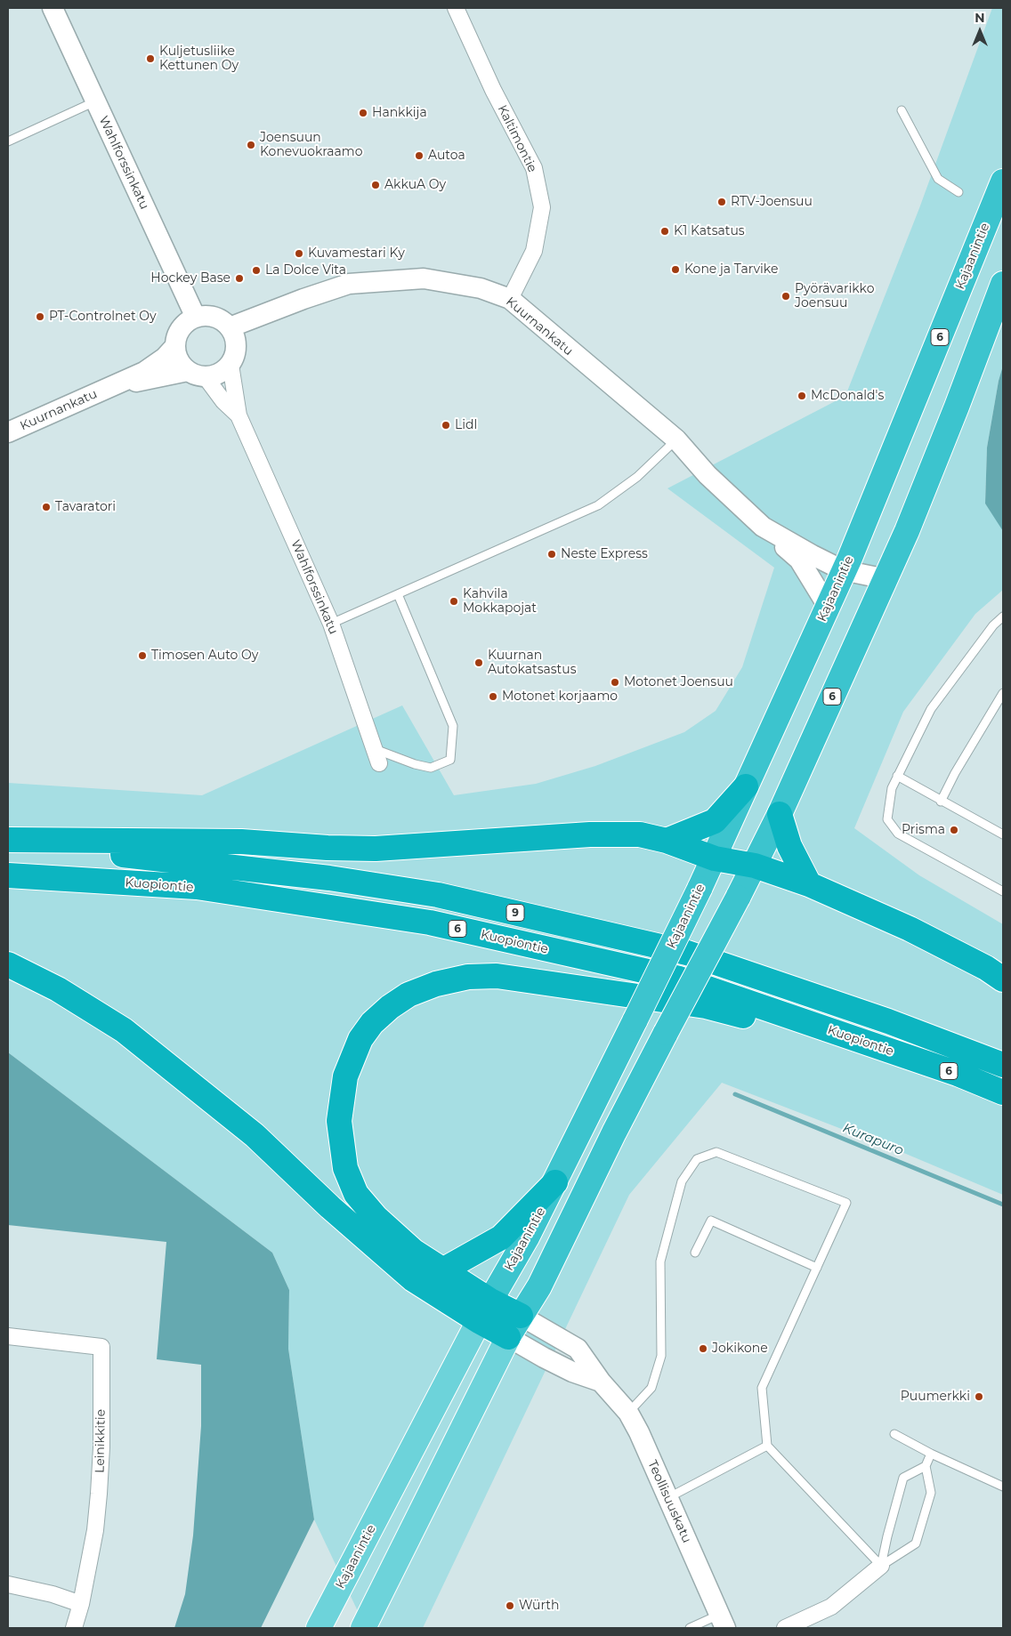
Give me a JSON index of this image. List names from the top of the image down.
{
  "streets": {
    "highway": [
      "Kajaanintie",
      "6",
      "Kuopiontie",
      "9"
    ],
    "street": [
      "Kaltimontie",
      "Wahlforssinkatu",
      "Kuurnankatu",
      "Leinikkitie",
      "Teollisuuskatu"
    ]
  },
  "crossings": [
    ["Kaltimontie", "Kuurnankatu"],
    ["Wahlforssinkatu", "Kuurnankatu"],
    ["Kajaanintie", "Kuurnankatu"],
    ["Kajaanintie", "6"],
    ["Kuurnankatu", "6"],
    ["6", "Kuopiontie"],
    ["6", "Teollisuuskatu"]
  ],
  "water": ["Kurapuro"],
  "places": [
    "Kuljetusliike Kettunen Oy",
    "Hankkija",
    "Joensuun Konevuokraamo",
    "Autoa",
    "AkkuA Oy",
    "RTV-Joensuu",
    "K1 Katsatus",
    "Kuvamestari Ky",
    "Kone ja Tarvike",
    "La Dolce Vita",
    "Hockey Base",
    "Pyörävarikko Joensuu",
    "PT-Controlnet Oy",
    "McDonald's",
    "Lidl",
    "Tavaratori",
    "Neste Express",
    "Kahvila Mokkapojat",
    "Timosen Auto Oy",
    "Kuurnan Autokatsastus",
    "Motonet Joensuu",
    "Motonet korjaamo",
    "Prisma",
    "Jokikone",
    "Puumerkki",
    "Würth"
  ],
  "north": "top"
}
